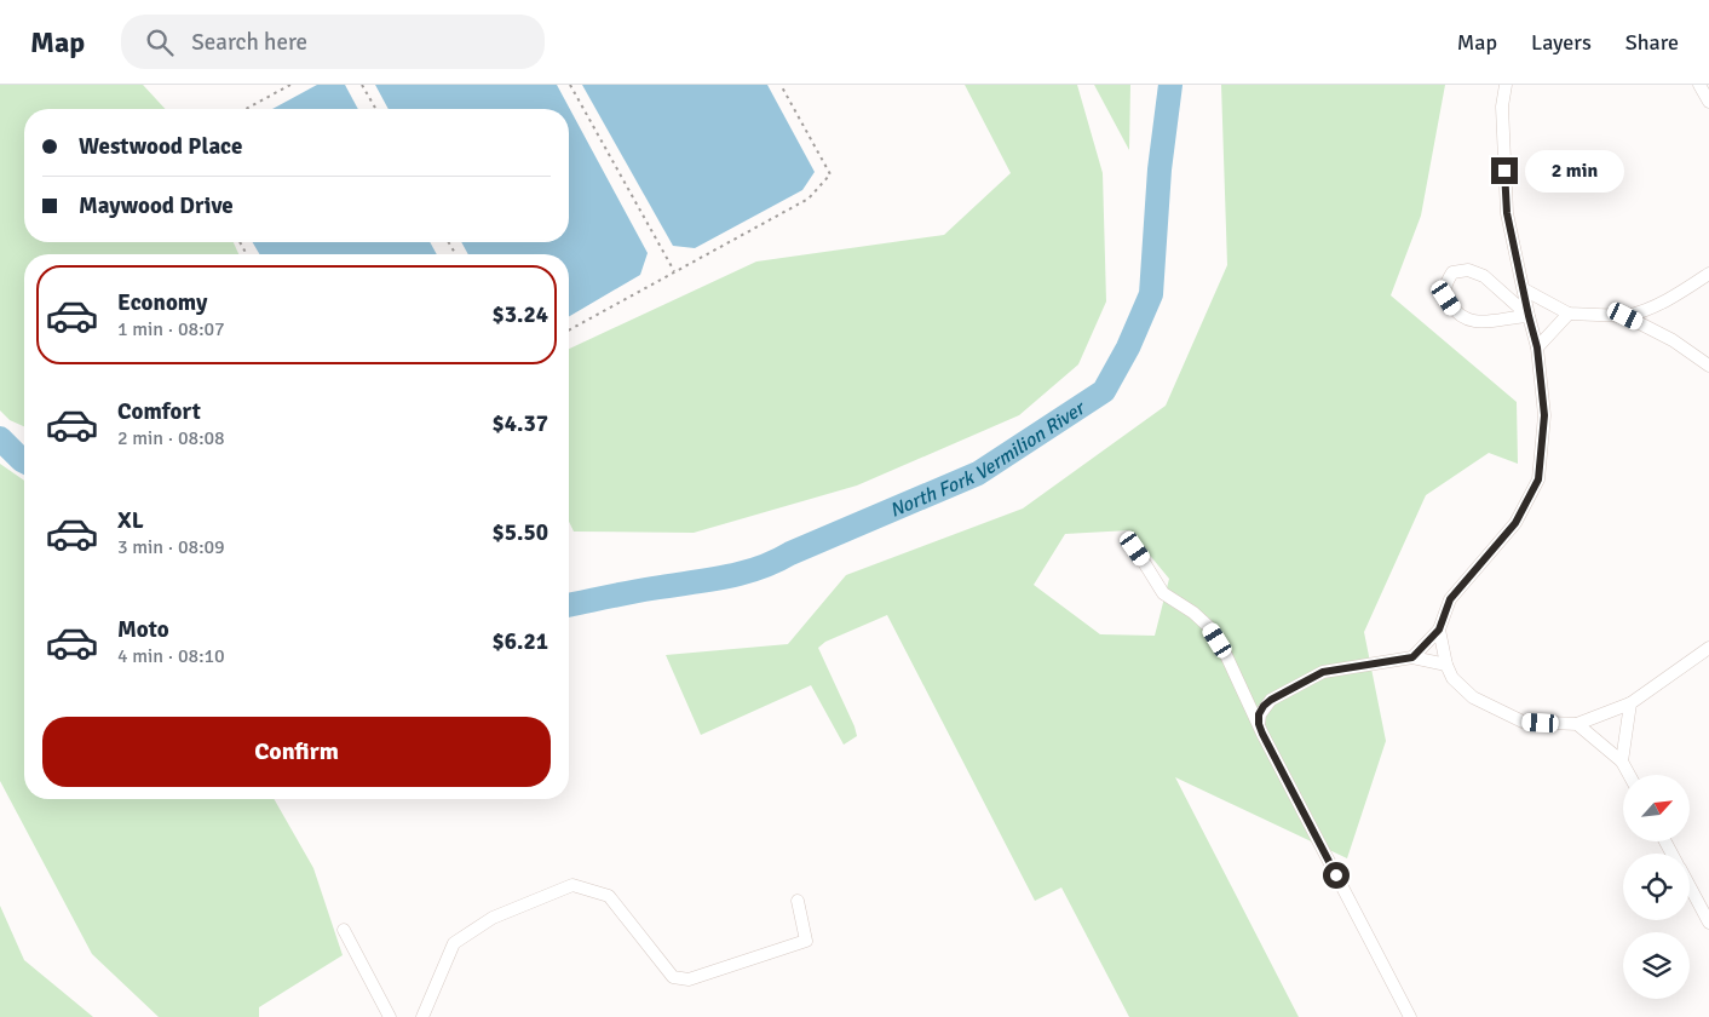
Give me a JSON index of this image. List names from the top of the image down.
{
  "water": ["North Fork Vermilion River"],
  "north": "top right",
  "page": {
    "header": "Map",
    "search": "Search here",
    "nav": ["Map", "Layers", "Share"],
    "banner": ["Westwood Place", "Maywood Drive"],
    "bubble": "2 min",
    "list": [
      {
        "name": "Economy",
        "note": "1 min · 08:07",
        "value": "$3.24"
      },
      {
        "name": "Comfort",
        "note": "2 min · 08:08",
        "value": "$4.37"
      },
      {
        "name": "XL",
        "note": "3 min · 08:09",
        "value": "$5.50"
      },
      {
        "name": "Moto",
        "note": "4 min · 08:10",
        "value": "$6.21"
      }
    ],
    "buttons": "Confirm"
  }
}
